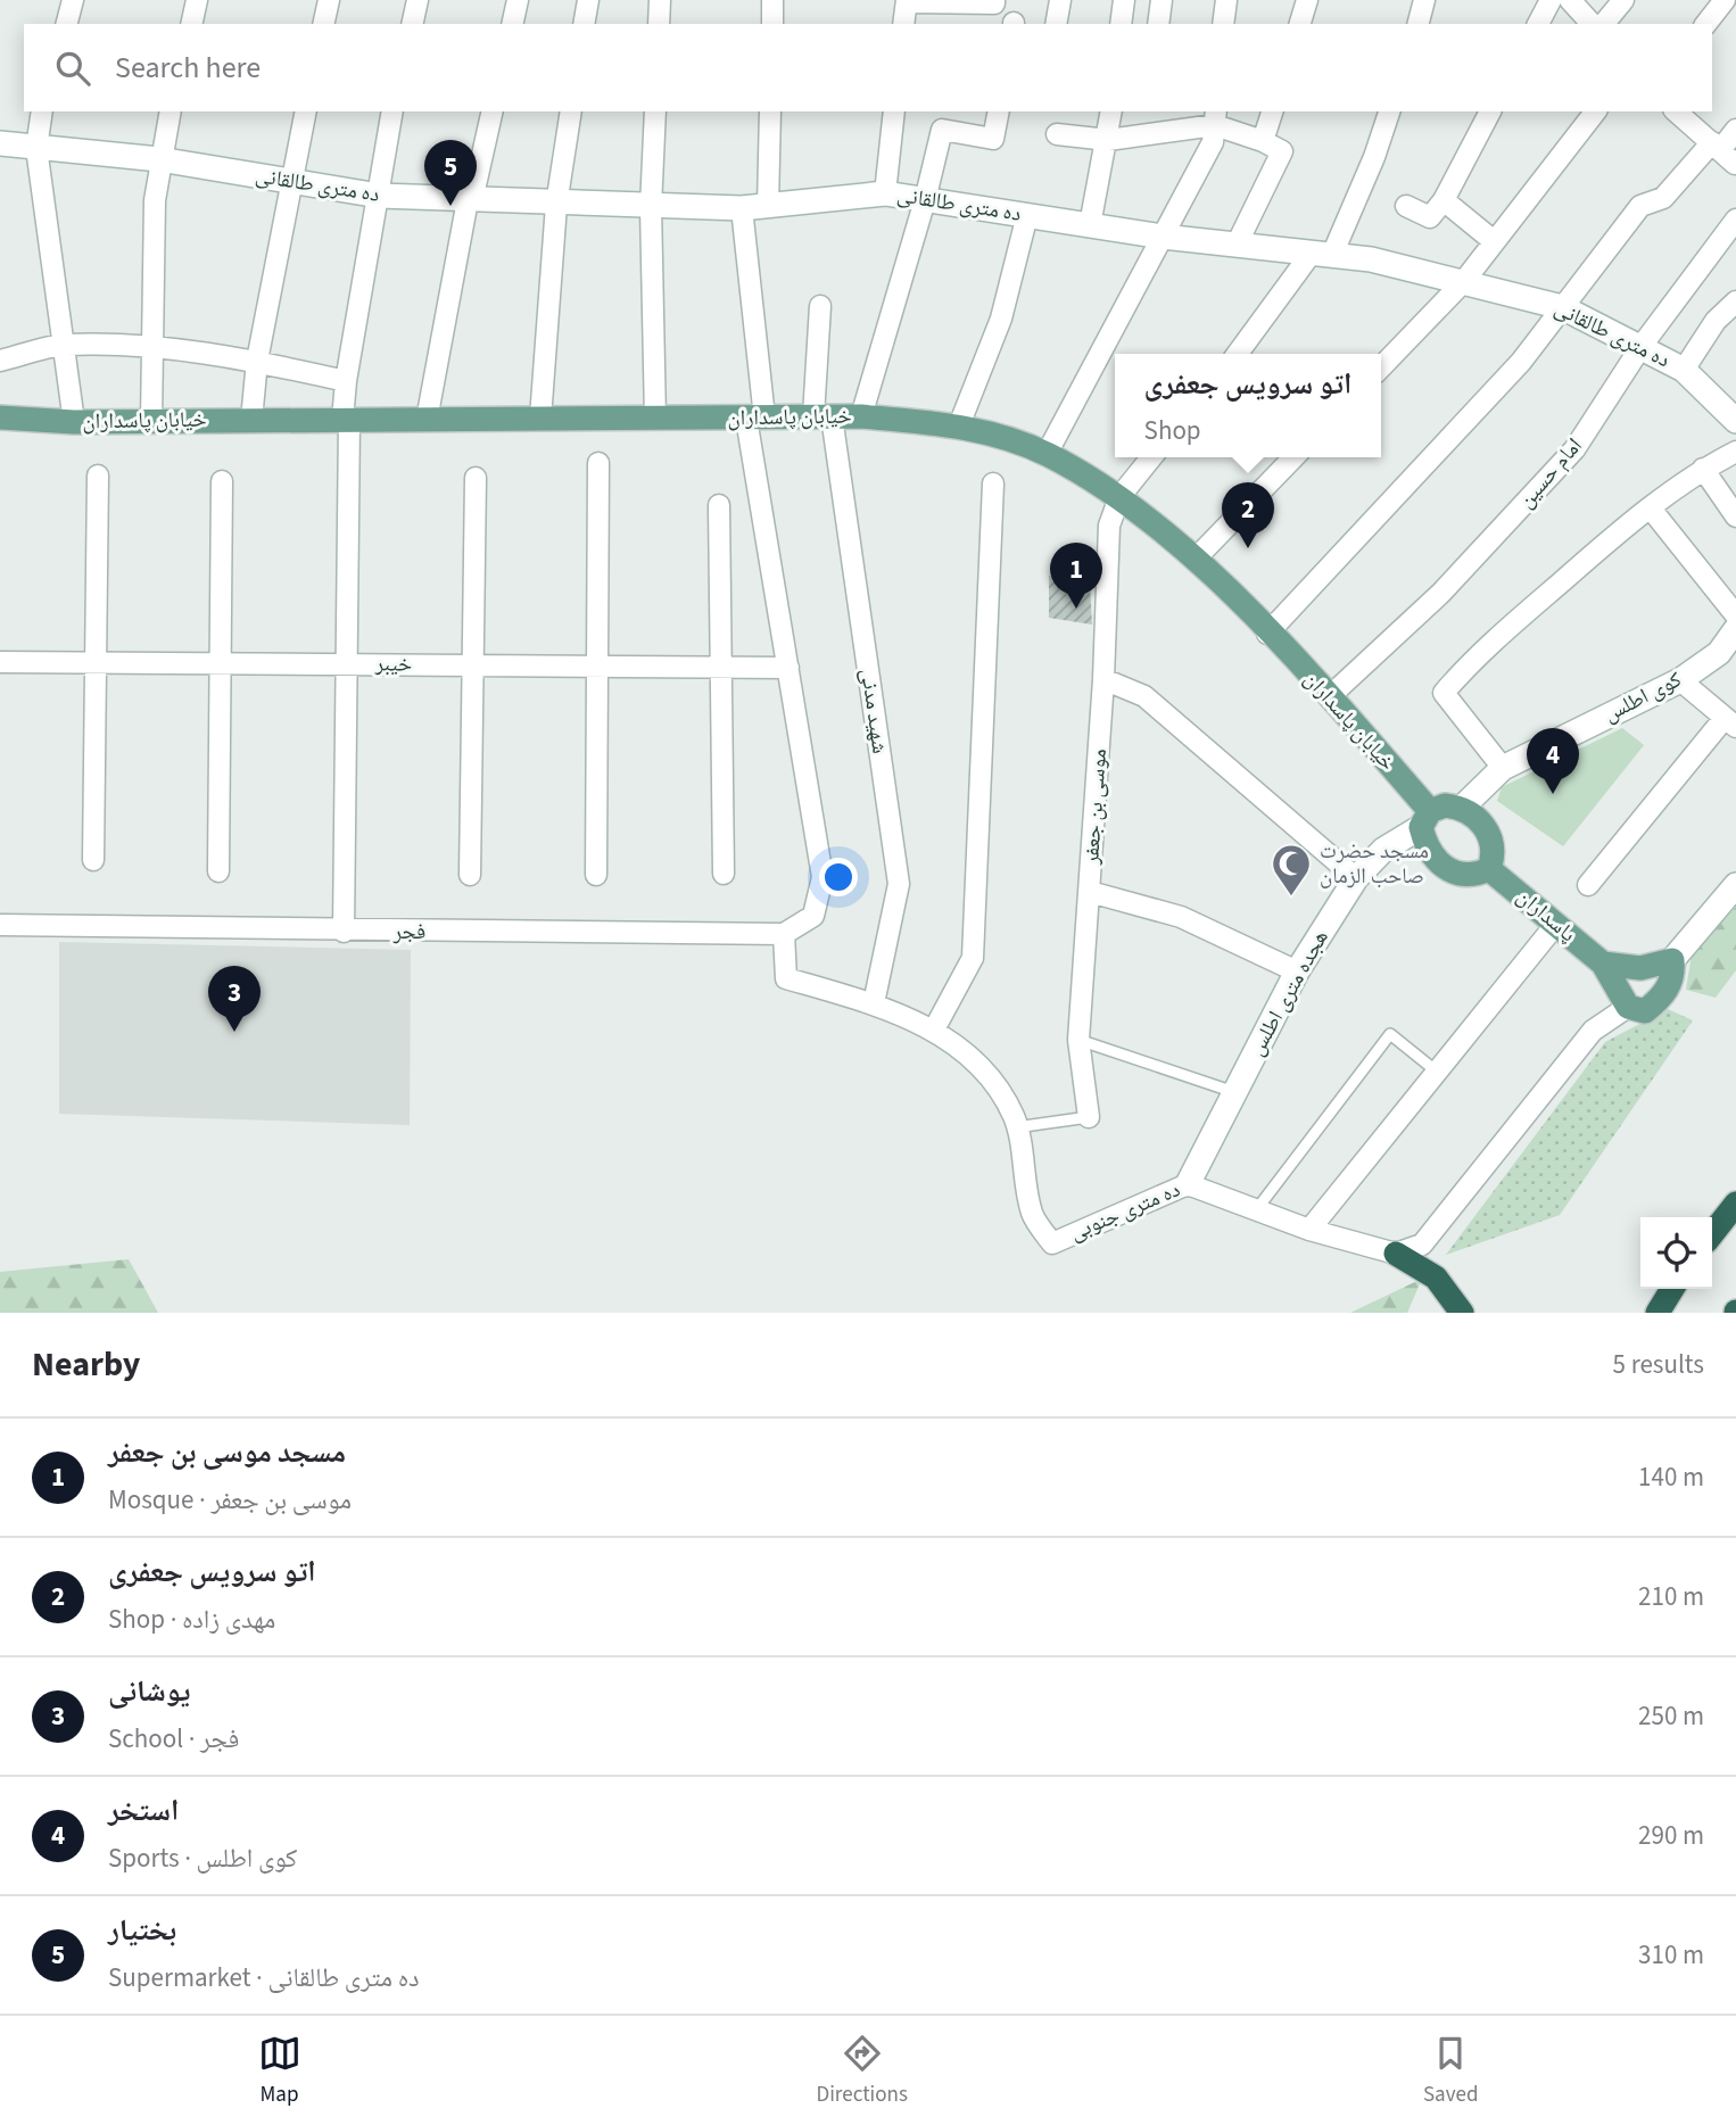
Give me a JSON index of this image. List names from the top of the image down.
{
  "streets": {
    "main road": ["خیابان پاسداران", "پاسداران"],
    "street": [
      "ده متری طالقانی",
      "امام حسین",
      "خیبر",
      "کوی اطلس",
      "شهید مدنی",
      "موسی بن جعفر",
      "فجر",
      "هجده متری اطلس",
      "ده متری جنوبی"
    ]
  },
  "crossings": [
    ["ده متری طالقانی", "امام حسین"],
    ["خیابان پاسداران", "امام حسین"],
    ["خیابان پاسداران", "کوی اطلس"],
    ["خیابان پاسداران", "شهید مدنی"],
    ["خیابان پاسداران", "موسی بن جعفر"],
    ["خیابان پاسداران", "پاسداران"],
    ["خیابان پاسداران", "هجده متری اطلس"],
    ["کوی اطلس", "پاسداران"],
    ["کوی اطلس", "هجده متری اطلس"],
    ["شهید مدنی", "ده متری جنوبی"],
    ["پاسداران", "هجده متری اطلس"],
    ["فجر", "ده متری جنوبی"],
    ["هجده متری اطلس", "ده متری جنوبی"]
  ],
  "places": {
    "mosque": ["مسجد حضرت صاحب الزمان"]
  },
  "page": {
    "search": "Search here",
    "pins": [
      "5",
      "2",
      "1",
      "4",
      "3"
    ],
    "popup": ["اتو سرویس جعفری", "Shop"],
    "heading": ["Nearby", "5 results"],
    "list": [
      {
        "mark": "1",
        "name": "مسجد موسی بن جعفر",
        "note": "Mosque · موسی بن جعفر",
        "value": "140 m"
      },
      {
        "mark": "2",
        "name": "اتو سرویس جعفری",
        "note": "Shop · مهدی زاده",
        "value": "210 m"
      },
      {
        "mark": "3",
        "name": "یوشانی",
        "note": "School · فجر",
        "value": "250 m"
      },
      {
        "mark": "4",
        "name": "استخر",
        "note": "Sports · کوی اطلس",
        "value": "290 m"
      },
      {
        "mark": "5",
        "name": "بختیار",
        "note": "Supermarket · ده متری طالقانی",
        "value": "310 m"
      }
    ],
    "nav": ["Map", "Directions", "Saved"]
  }
}
